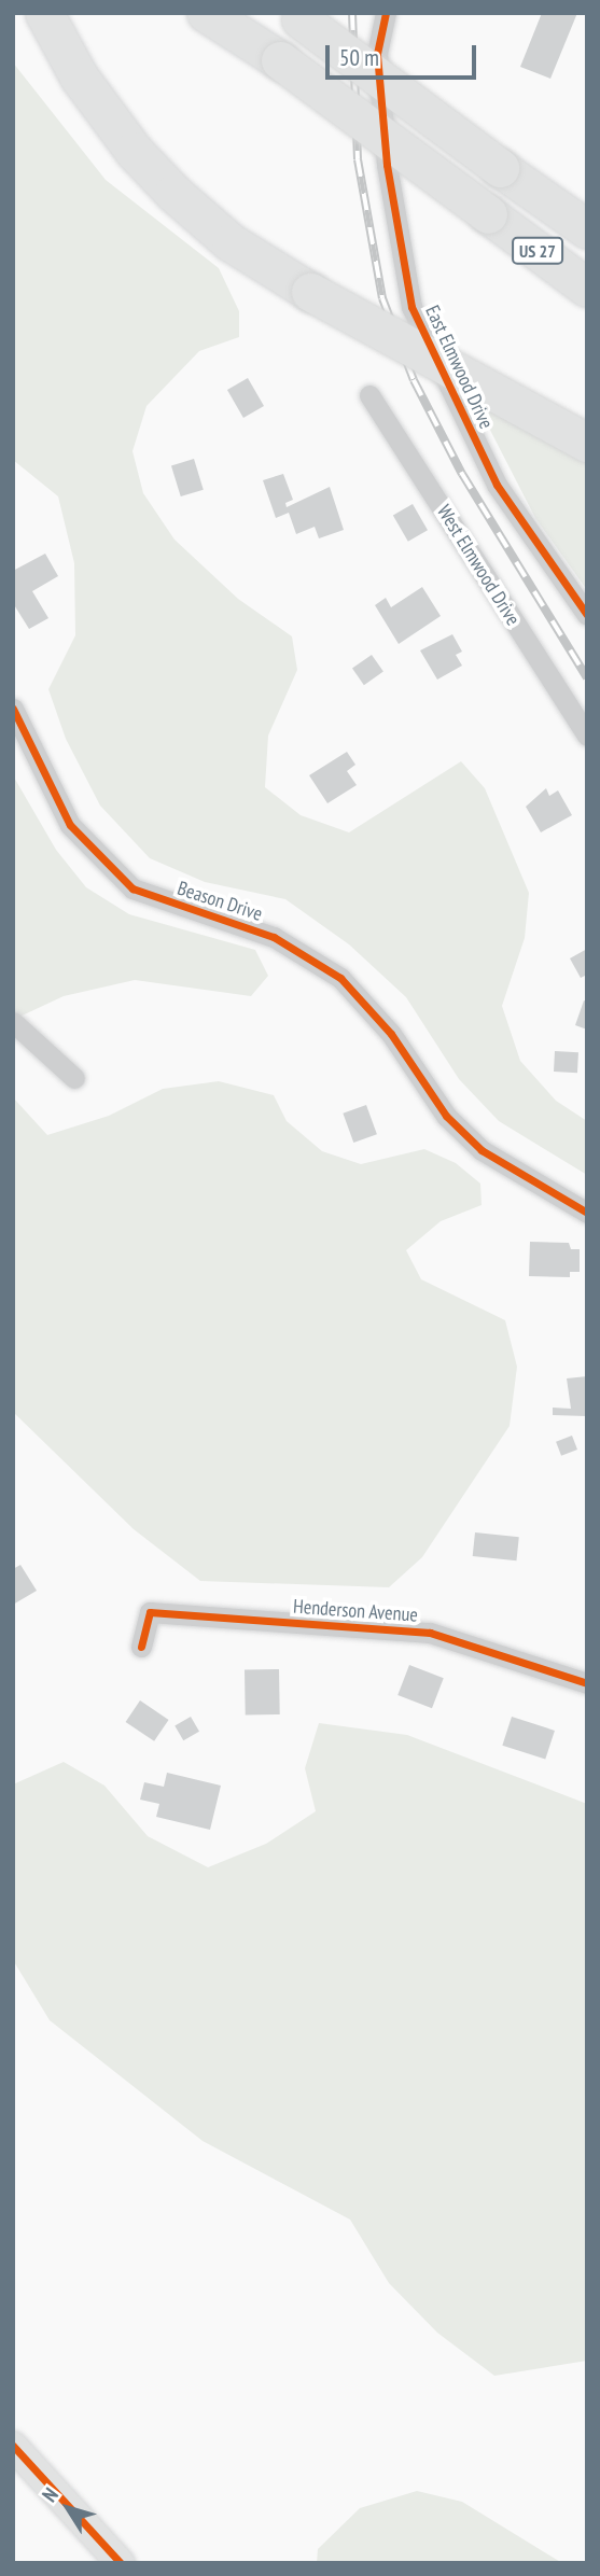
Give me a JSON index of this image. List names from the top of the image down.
{
  "streets": {
    "highway": ["US 27"],
    "street": [
      "East Elmwood Drive",
      "West Elmwood Drive",
      "Beason Drive",
      "Henderson Avenue"
    ]
  },
  "scale_bar": "50 m",
  "north": "top left"
}
